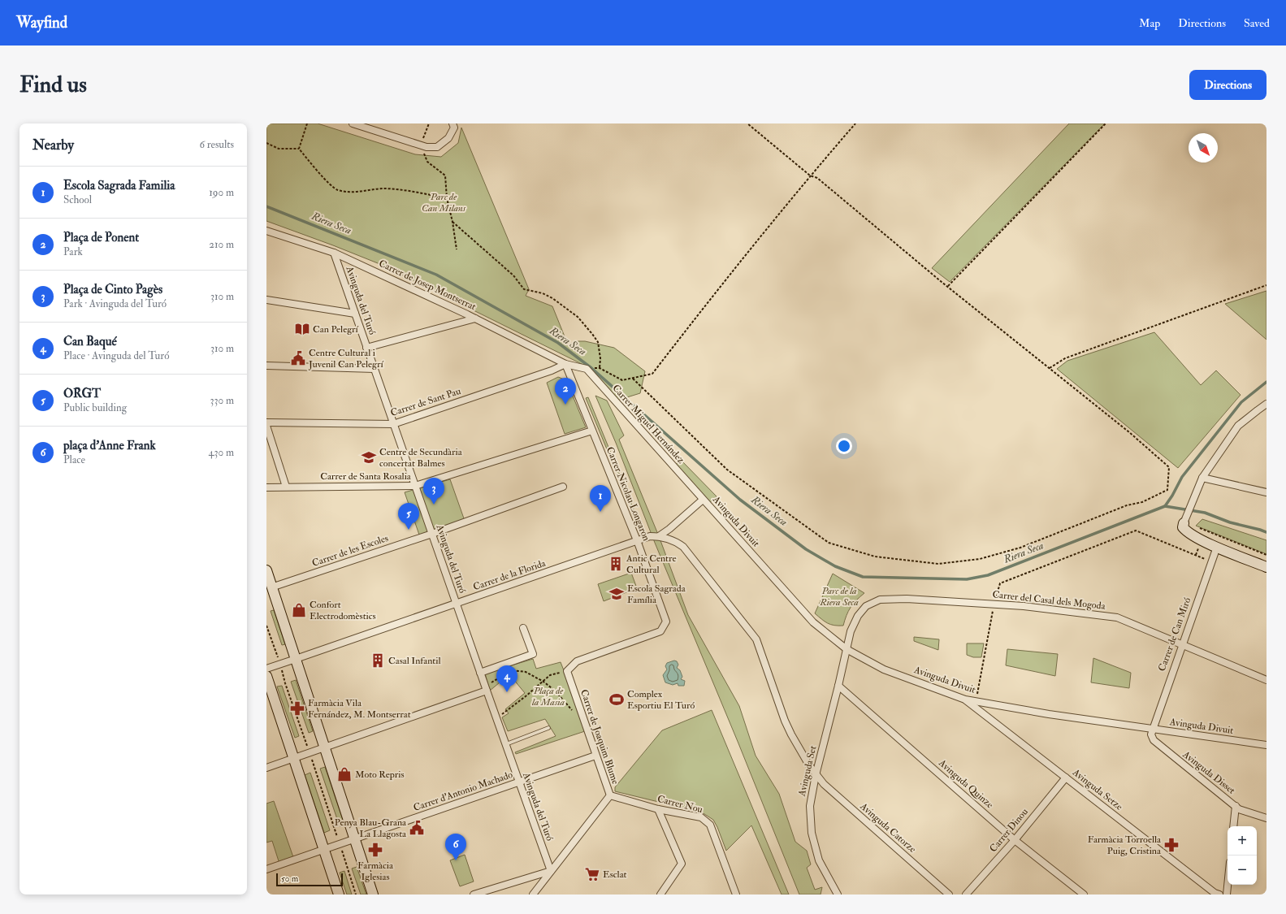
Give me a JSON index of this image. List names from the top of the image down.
{
  "streets": {
    "street": [
      "Carrer de Josep Montserrat",
      "Avinguda del Turó",
      "Carrer de Sant Pau",
      "Carrer Miguel Hernández",
      "Carrer de Santa Rosalia",
      "Carrer Nicolau Longaron",
      "Avinguda Divuit",
      "Carrer de les Escoles",
      "Carrer de la Florida",
      "Carrer del Casal dels Mogoda",
      "Carrer de Can Miró",
      "Carrer de Joaquim Blume",
      "Avinguda Set",
      "Avinguda Disset",
      "Avinguda Quinze",
      "Avinguda Setze",
      "Carrer d'Antonio Machado",
      "Carrer Nou",
      "Avinguda Catorze",
      "Carrer Dinou"
    ]
  },
  "crossings": [
    ["Carrer de Josep Montserrat", "Avinguda del Turó"],
    ["Carrer de Josep Montserrat", "Carrer de Sant Pau"],
    ["Carrer de Josep Montserrat", "Carrer Miguel Hernández"],
    ["Carrer de Josep Montserrat", "Carrer Nicolau Longaron"],
    ["Avinguda del Turó", "Carrer de Sant Pau"],
    ["Avinguda del Turó", "Carrer de Santa Rosalia"],
    ["Avinguda del Turó", "Carrer de les Escoles"],
    ["Avinguda del Turó", "Carrer de la Florida"],
    ["Avinguda del Turó", "Carrer de Joaquim Blume"],
    ["Avinguda del Turó", "Carrer d'Antonio Machado"],
    ["Carrer de Sant Pau", "Carrer Nicolau Longaron"],
    ["Carrer Miguel Hernández", "Avinguda Divuit"],
    ["Carrer de Santa Rosalia", "Carrer Nicolau Longaron"],
    ["Carrer Nicolau Longaron", "Carrer de la Florida"],
    ["Carrer Nicolau Longaron", "Carrer de Joaquim Blume"],
    ["Avinguda Divuit", "Carrer del Casal dels Mogoda"],
    ["Avinguda Divuit", "Carrer de Can Miró"],
    ["Avinguda Divuit", "Avinguda Set"],
    ["Avinguda Divuit", "Avinguda Disset"],
    ["Avinguda Divuit", "Avinguda Setze"],
    ["Carrer de la Florida", "Avinguda Catorze"],
    ["Carrer del Casal dels Mogoda", "Carrer de Can Miró"],
    ["Carrer del Casal dels Mogoda", "Avinguda Set"],
    ["Carrer de Can Miró", "Avinguda Disset"],
    ["Carrer de Joaquim Blume", "Carrer d'Antonio Machado"],
    ["Carrer de Joaquim Blume", "Carrer Nou"],
    ["Avinguda Set", "Avinguda Quinze"],
    ["Avinguda Set", "Avinguda Catorze"],
    ["Avinguda Quinze", "Carrer Dinou"],
    ["Avinguda Setze", "Carrer Dinou"]
  ],
  "water": ["Riera Seca"],
  "parks": ["Parc de Can Milans", "Parc de la Riera Seca", "Plaça de la Masia"],
  "places": {
    "library": ["Can Pelegrí"],
    "public building": ["Centre Cultural i Juvenil Can Pelegrí", "Penya Blau-Grana La Llagosta"],
    "school or university": ["Centre de Secundària concertat Balmes", "Escola Sagrada Família"],
    "building": ["Antic Centre Cultural", "Casal Infantil"],
    "shop": ["Confort Electrodomèstics", "Moto Repris"],
    "sports": ["Complex Esportiu El Turó"],
    "pharmacy": ["Farmàcia Vila Fernández, M. Montserrat", "Farmàcia Torroella Puig, Cristina", "Farmàcia Iglesias"],
    "supermarket": ["Esclat"]
  },
  "scale_bar": "50 m",
  "north": "bottom right",
  "page": {
    "header": "Wayfind",
    "nav": ["Map", "Directions", "Saved"],
    "buttons": "Directions",
    "title": "Find us",
    "heading": ["Nearby", "6 results"],
    "list": [
      {
        "mark": "1",
        "name": "Escola Sagrada Familia",
        "note": "School",
        "value": "190 m"
      },
      {
        "mark": "2",
        "name": "Plaça de Ponent",
        "note": "Park",
        "value": "210 m"
      },
      {
        "mark": "3",
        "name": "Plaça de Cinto Pagès",
        "note": "Park · Avinguda del Turó",
        "value": "310 m"
      },
      {
        "mark": "4",
        "name": "Can Baqué",
        "note": "Place · Avinguda del Turó",
        "value": "310 m"
      },
      {
        "mark": "5",
        "name": "ORGT",
        "note": "Public building",
        "value": "330 m"
      },
      {
        "mark": "6",
        "name": "plaça d'Anne Frank",
        "note": "Place",
        "value": "430 m"
      }
    ],
    "pins": [
      "2",
      "3",
      "1",
      "5",
      "4",
      "6"
    ],
    "map_buttons": ["+", "−"],
    "scale": "50 m"
  }
}
